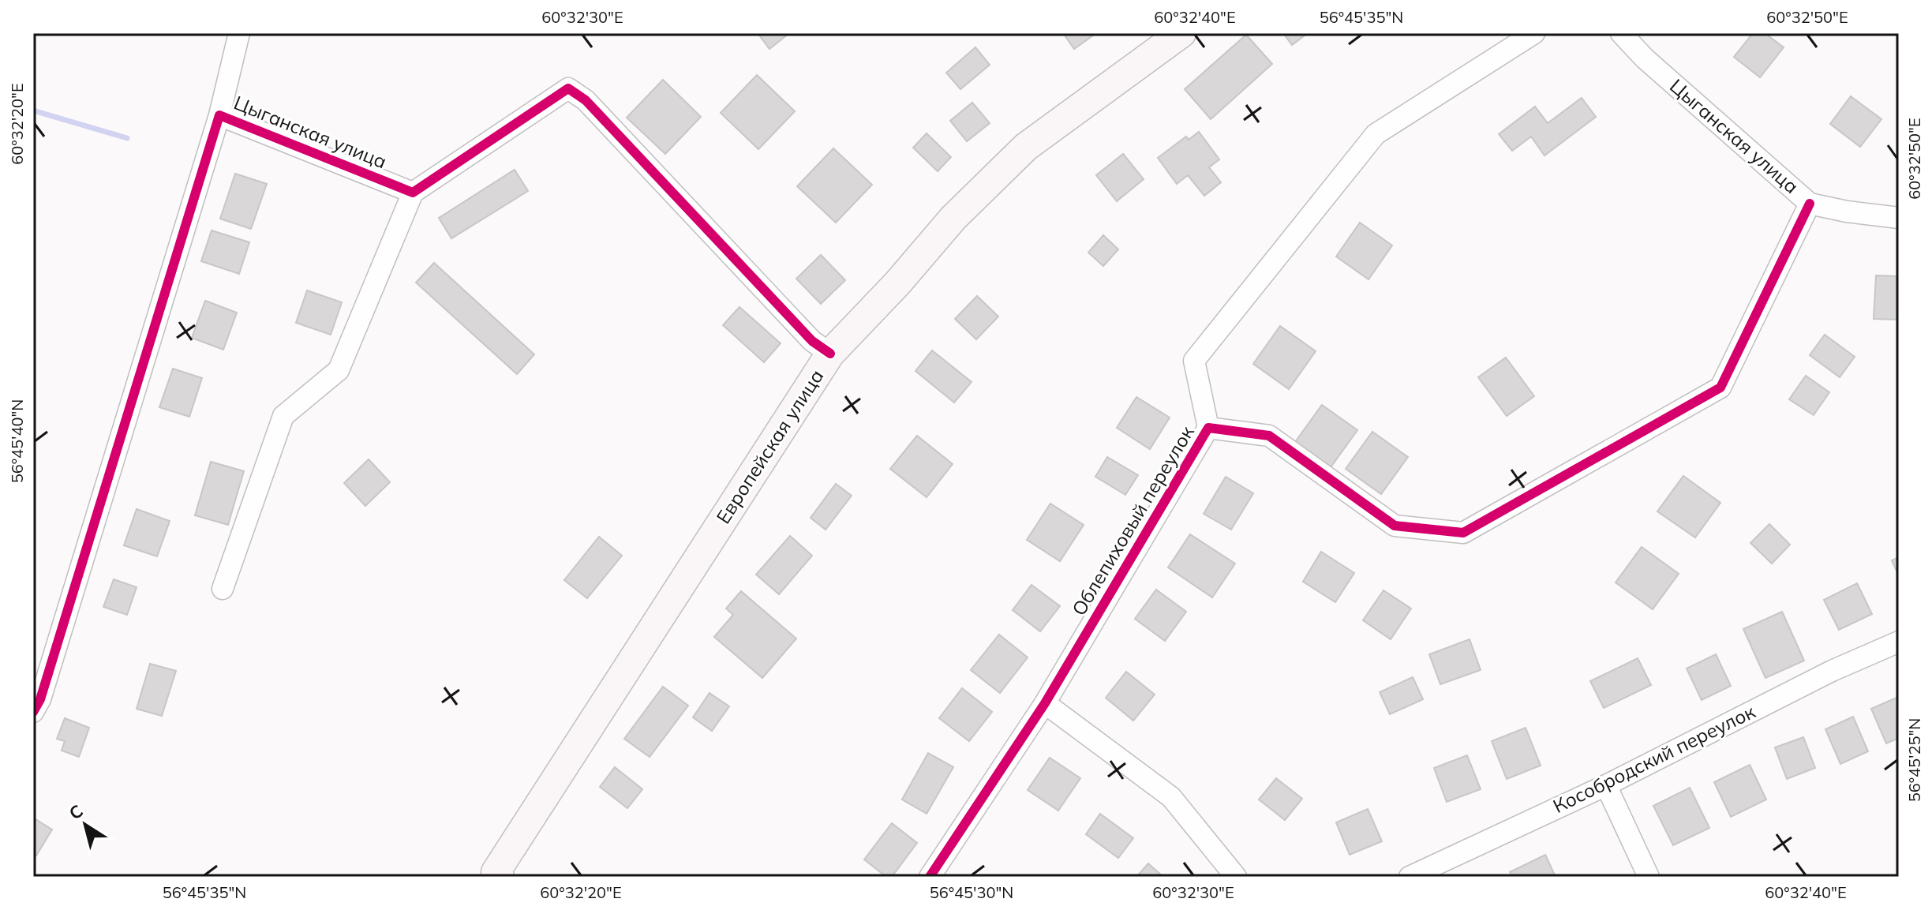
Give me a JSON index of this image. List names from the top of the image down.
{
  "streets": {
    "street": [
      "Цыганская улица",
      "Европейская улица",
      "Облепиховый переулок",
      "Кособродский переулок"
    ]
  },
  "crossings": [
    ["Цыганская улица", "Облепиховый переулок"]
  ],
  "north": "top left",
  "coordinates": [
    "60°32'30\"E",
    "60°32'40\"E",
    "56°45'35\"N",
    "60°32'50\"E",
    "60°32'20\"E",
    "56°45'40\"N",
    "56°45'25\"N",
    "56°45'30\"N"
  ]
}
